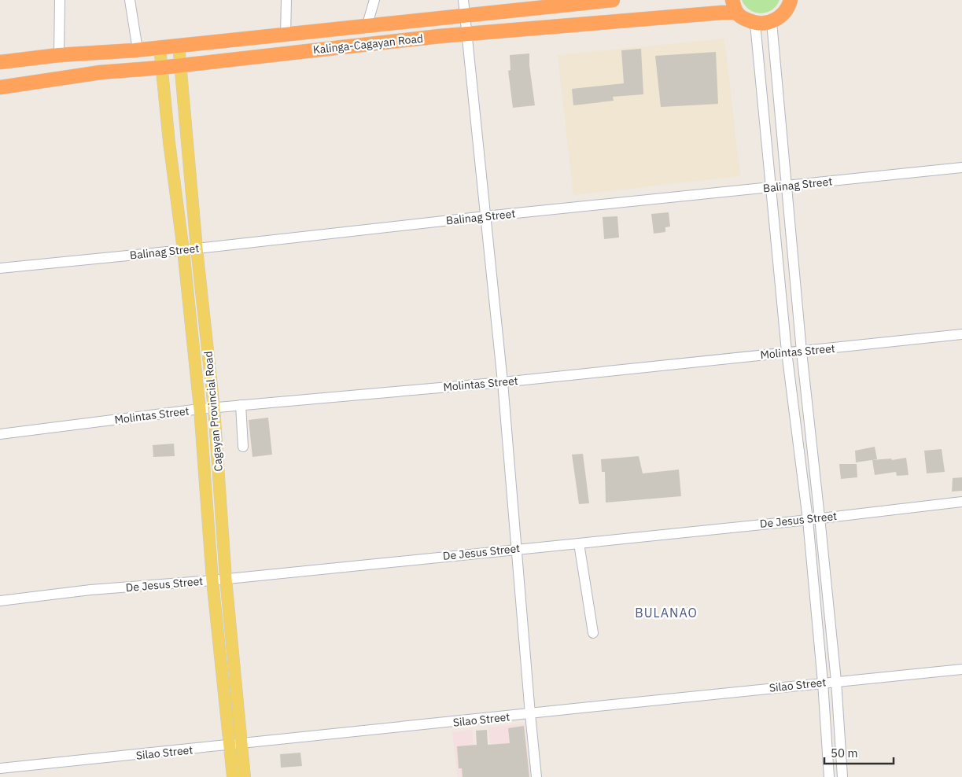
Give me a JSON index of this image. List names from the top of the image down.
{
  "streets": {
    "highway": ["Kalinga-Cagayan Road"],
    "main road": ["Cagayan Provincial Road"],
    "street": [
      "Balinag Street",
      "Molintas Street",
      "De Jesus Street",
      "Silao Street"
    ]
  },
  "crossings": [
    ["Kalinga-Cagayan Road", "Cagayan Provincial Road"],
    ["Balinag Street", "Cagayan Provincial Road"],
    ["Molintas Street", "Cagayan Provincial Road"],
    ["Cagayan Provincial Road", "De Jesus Street"],
    ["Cagayan Provincial Road", "Silao Street"]
  ],
  "districts": ["BULANAO"],
  "scale_bar": "50 m"
}
